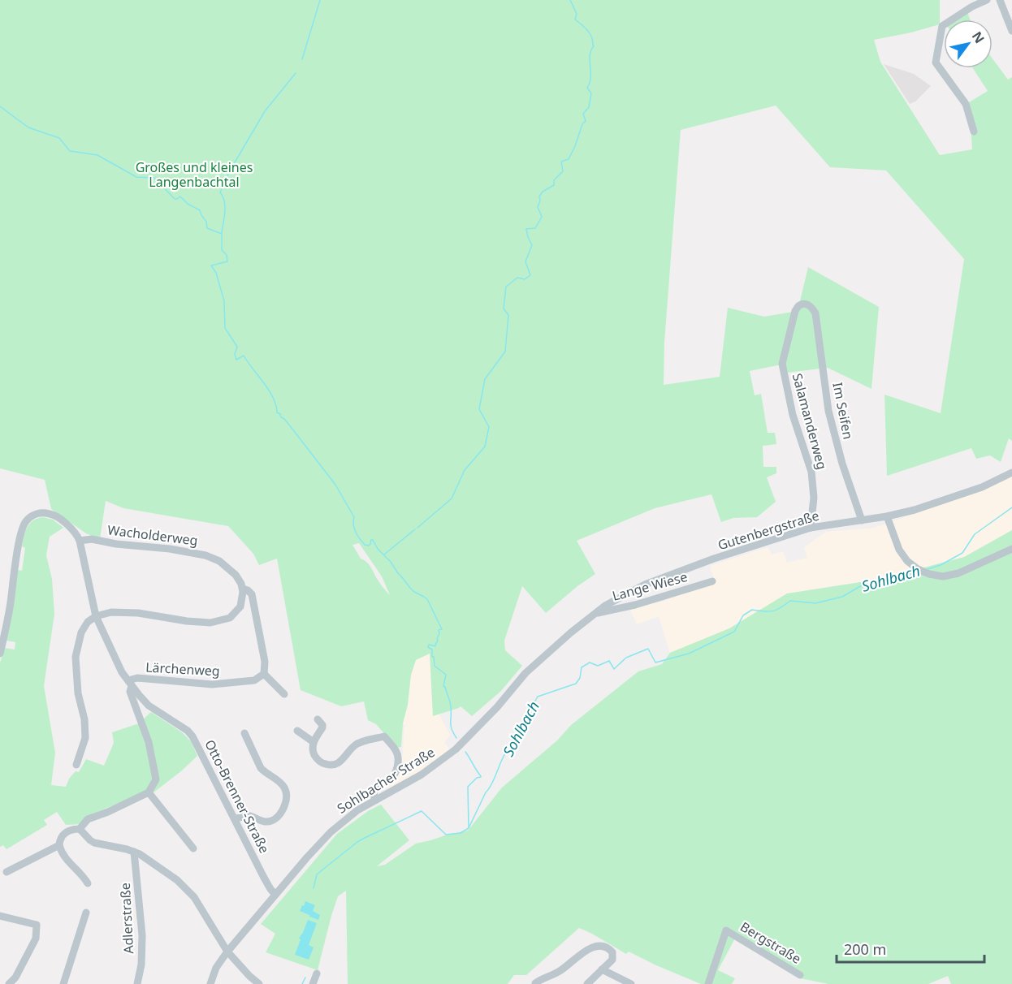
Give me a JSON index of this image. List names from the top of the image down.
{
  "streets": {
    "street": [
      "Im Seifen",
      "Salamanderweg",
      "Gutenbergstraße",
      "Wacholderweg",
      "Lange Wiese",
      "Lärchenweg",
      "Sohlbacher Straße",
      "Otto-Brenner-Straße",
      "Adlerstraße",
      "Bergstraße"
    ]
  },
  "crossings": [
    ["Im Seifen", "Salamanderweg"],
    ["Im Seifen", "Gutenbergstraße"],
    ["Salamanderweg", "Gutenbergstraße"],
    ["Gutenbergstraße", "Lange Wiese"],
    ["Gutenbergstraße", "Sohlbacher Straße"],
    ["Wacholderweg", "Otto-Brenner-Straße"],
    ["Lange Wiese", "Sohlbacher Straße"],
    ["Lärchenweg", "Otto-Brenner-Straße"],
    ["Sohlbacher Straße", "Otto-Brenner-Straße"]
  ],
  "water": ["Sohlbach"],
  "parks": ["Großes und kleines Langenbachtal"],
  "scale_bar": "200 m",
  "north": "top right"
}
